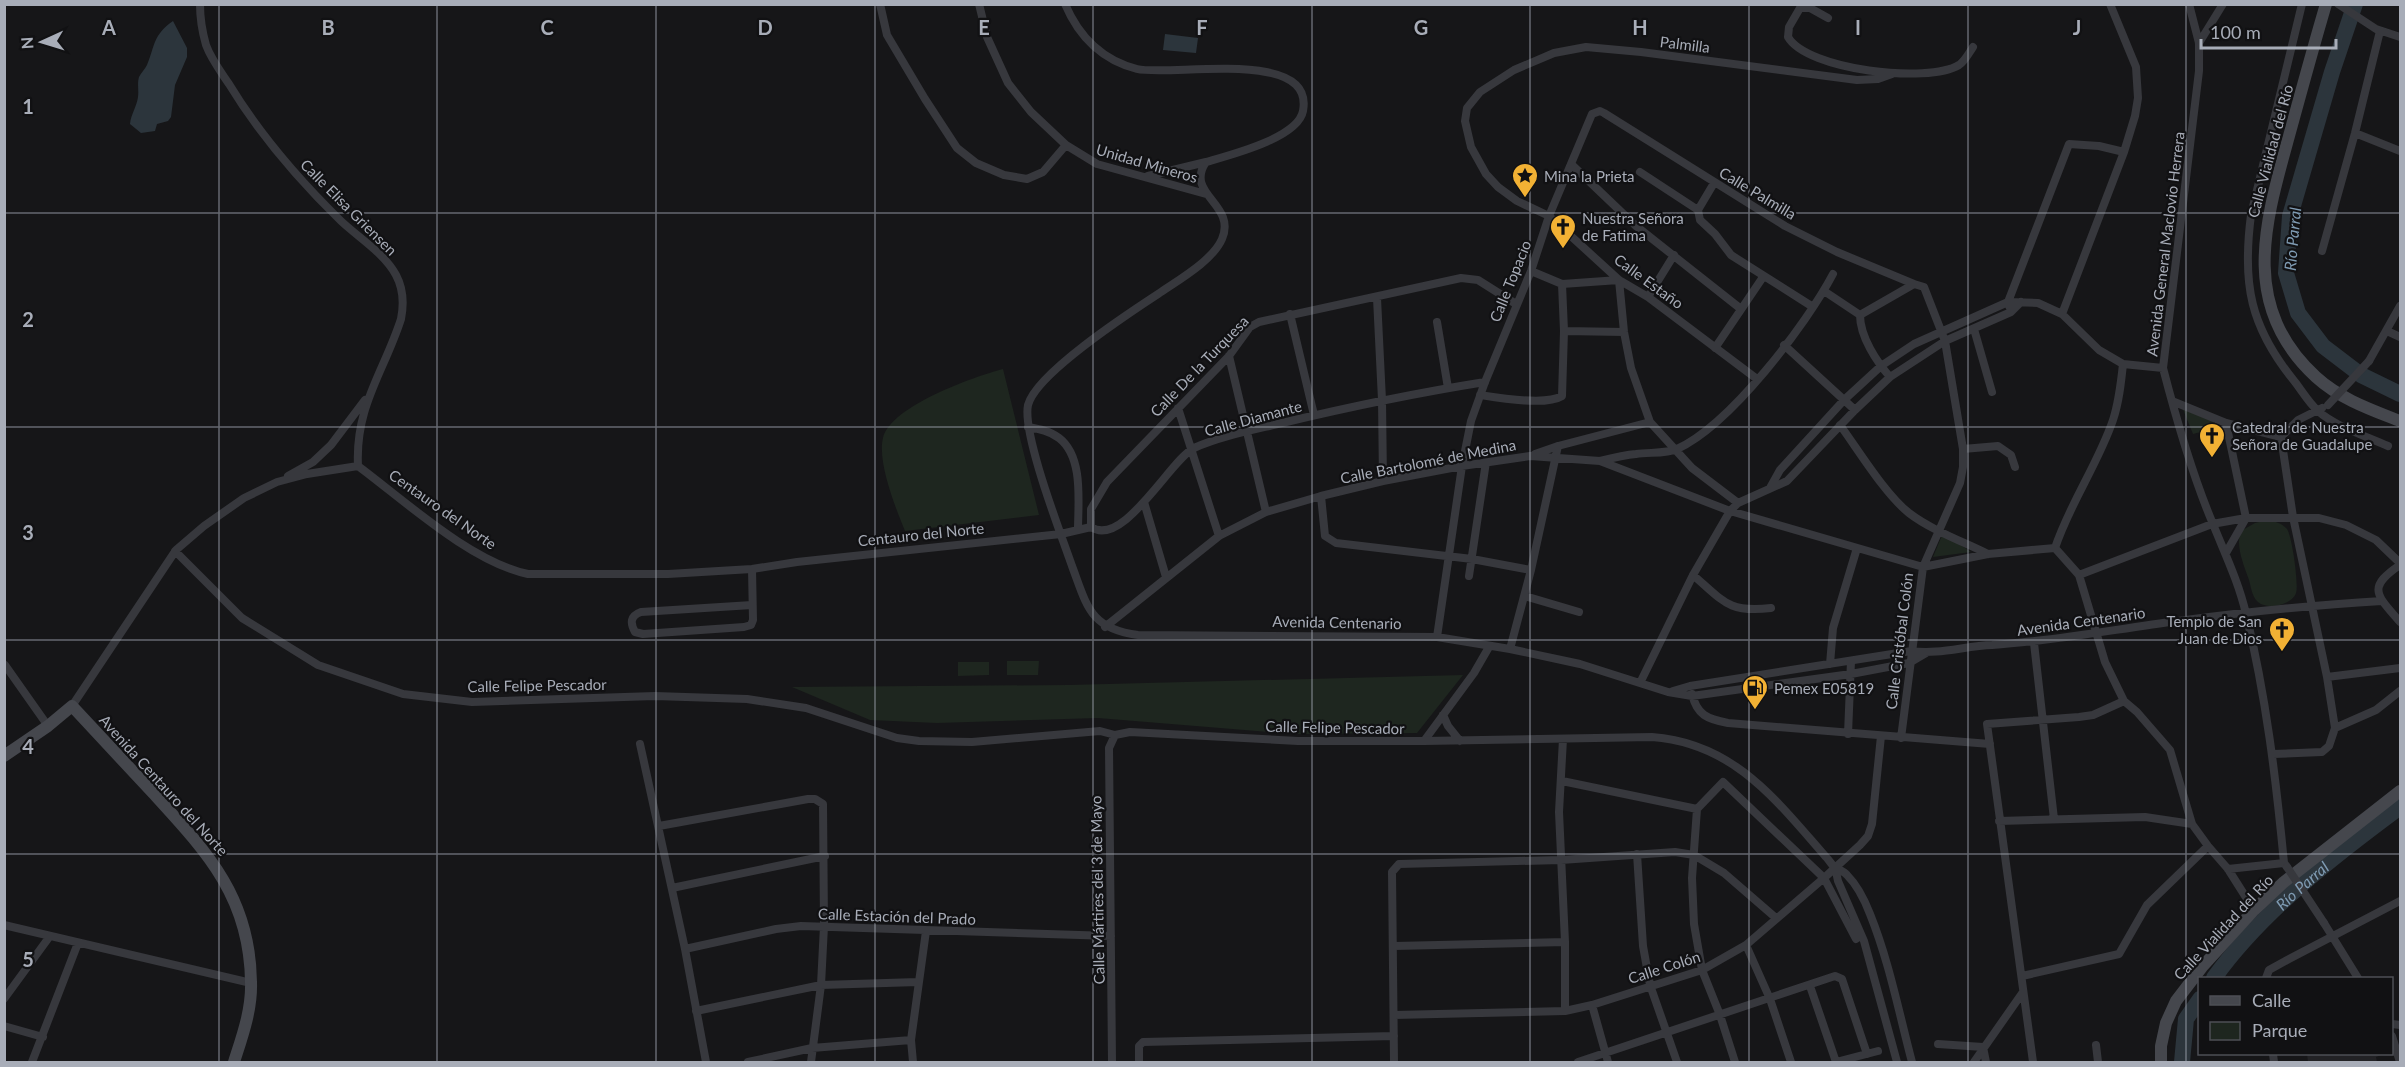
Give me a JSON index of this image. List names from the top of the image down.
{
  "streets": {
    "main road": ["Calle Vialidad del Río", "Avenida Centauro del Norte"],
    "street": [
      "Palmilla",
      "Unidad Mineros",
      "Calle Palmilla",
      "Calle Elisa Griensen",
      "Avenida General Maclovio Herrera",
      "Calle Topacio",
      "Calle Estaño",
      "Calle De la Turquesa",
      "Calle Diamante",
      "Calle Bartolomé de Medina",
      "Centauro del Norte",
      "Avenida Centenario",
      "Calle Cristóbal Colón",
      "Calle Felipe Pescador",
      "Calle Mártires del 3 de Mayo",
      "Calle Estación del Prado",
      "Calle Colón"
    ]
  },
  "crossings": [
    ["Palmilla", "Calle Estaño"],
    ["Calle Palmilla", "Calle Topacio"],
    ["Calle Elisa Griensen", "Centauro del Norte"],
    ["Avenida General Maclovio Herrera", "Avenida Centenario"],
    ["Calle Topacio", "Calle Estaño"],
    ["Calle Topacio", "Calle De la Turquesa"],
    ["Calle Topacio", "Calle Diamante"],
    ["Calle Topacio", "Calle Bartolomé de Medina"],
    ["Calle Topacio", "Avenida Centenario"],
    ["Calle De la Turquesa", "Calle Diamante"],
    ["Calle Diamante", "Centauro del Norte"],
    ["Calle Bartolomé de Medina", "Avenida Centenario"],
    ["Calle Bartolomé de Medina", "Calle Cristóbal Colón"],
    ["Avenida Centenario", "Calle Cristóbal Colón"],
    ["Avenida Centenario", "Calle Felipe Pescador"],
    ["Calle Felipe Pescador", "Calle Mártires del 3 de Mayo"],
    ["Calle Mártires del 3 de Mayo", "Calle Estación del Prado"]
  ],
  "water": ["Río Parral"],
  "places": {
    "place": ["Mina la Prieta"],
    "church": ["Nuestra Señora de Fatima", "Catedral de Nuestra Señora de Guadalupe", "Templo de San Juan de Dios"],
    "fuel station": ["Pemex E05819"]
  },
  "legend": ["Calle", "Parque"],
  "scale_bar": "100 m",
  "north": "left",
  "grid": {
    "columns": [
      "A",
      "B",
      "C",
      "D",
      "E",
      "F",
      "G",
      "H",
      "I",
      "J"
    ],
    "rows": [
      "1",
      "2",
      "3",
      "4",
      "5"
    ]
  }
}
